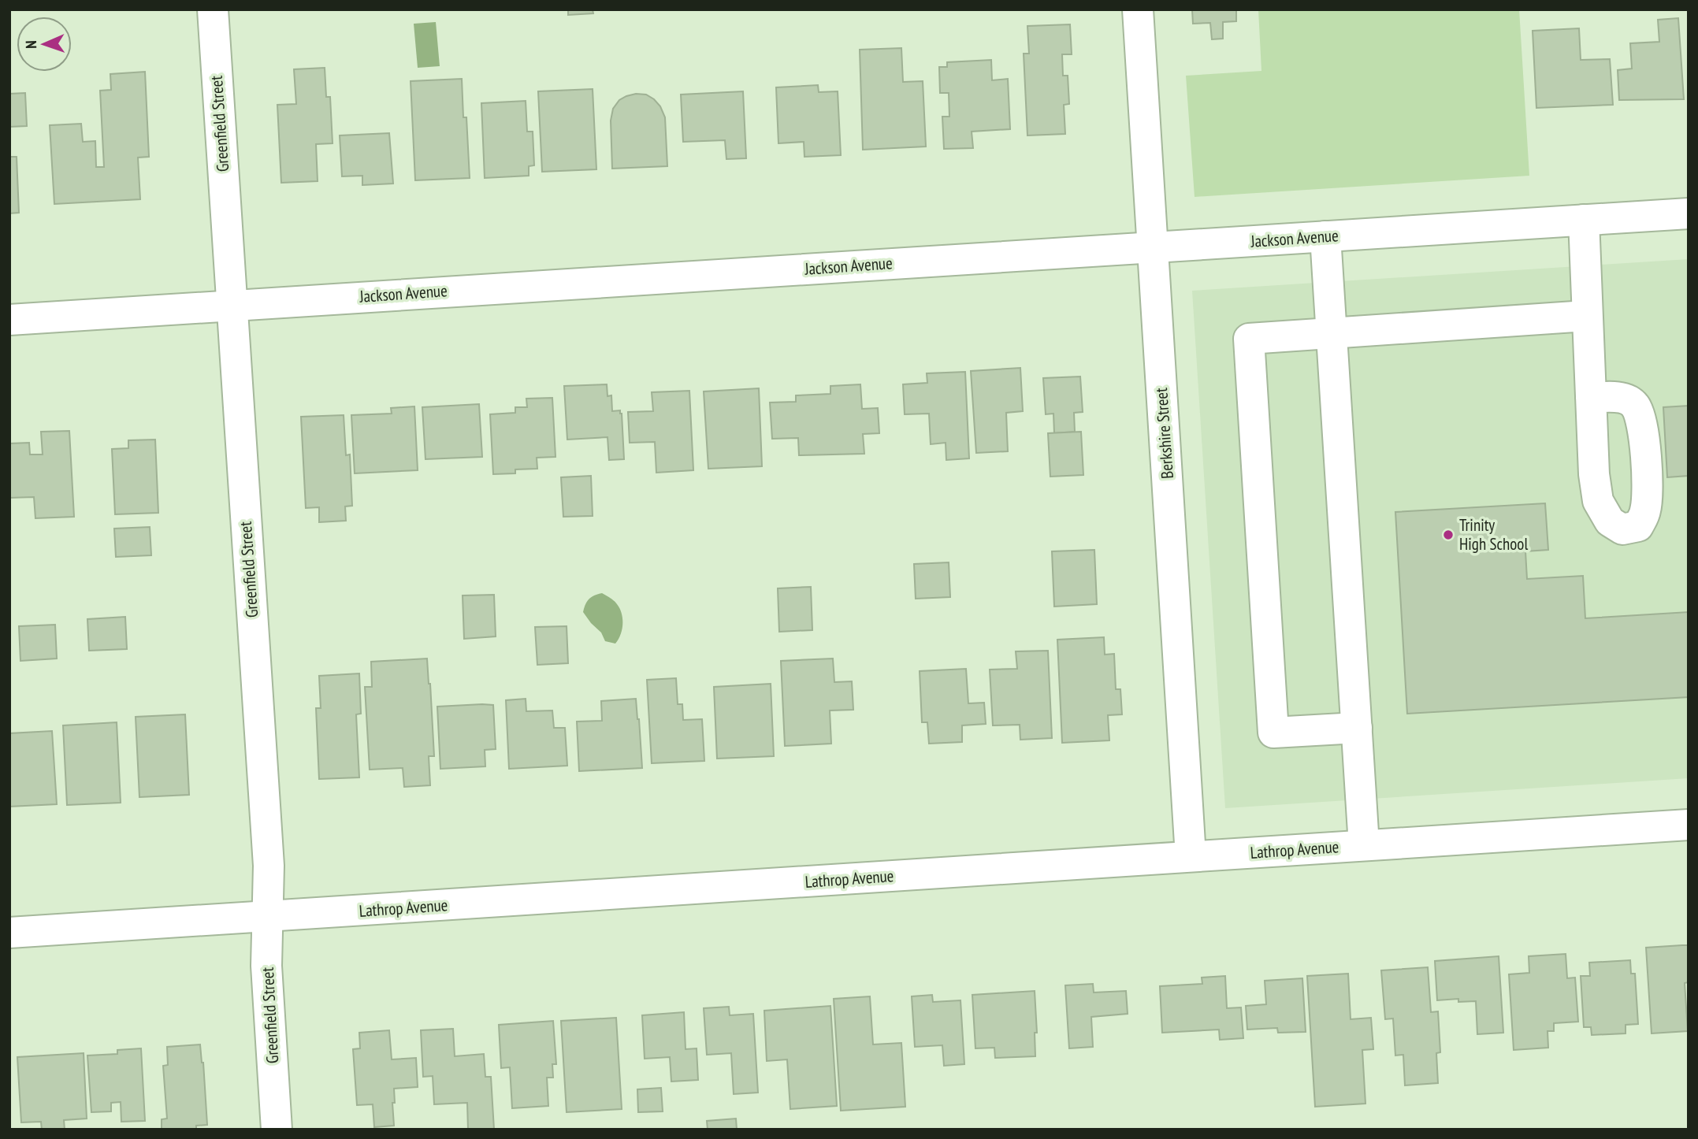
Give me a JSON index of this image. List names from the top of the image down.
{
  "streets": {
    "street": [
      "Greenfield Street",
      "Jackson Avenue",
      "Berkshire Street",
      "Lathrop Avenue"
    ]
  },
  "crossings": [
    ["Greenfield Street", "Jackson Avenue"],
    ["Greenfield Street", "Lathrop Avenue"],
    ["Jackson Avenue", "Berkshire Street"],
    ["Berkshire Street", "Lathrop Avenue"]
  ],
  "places": ["Trinity High School"],
  "north": "left"
}
